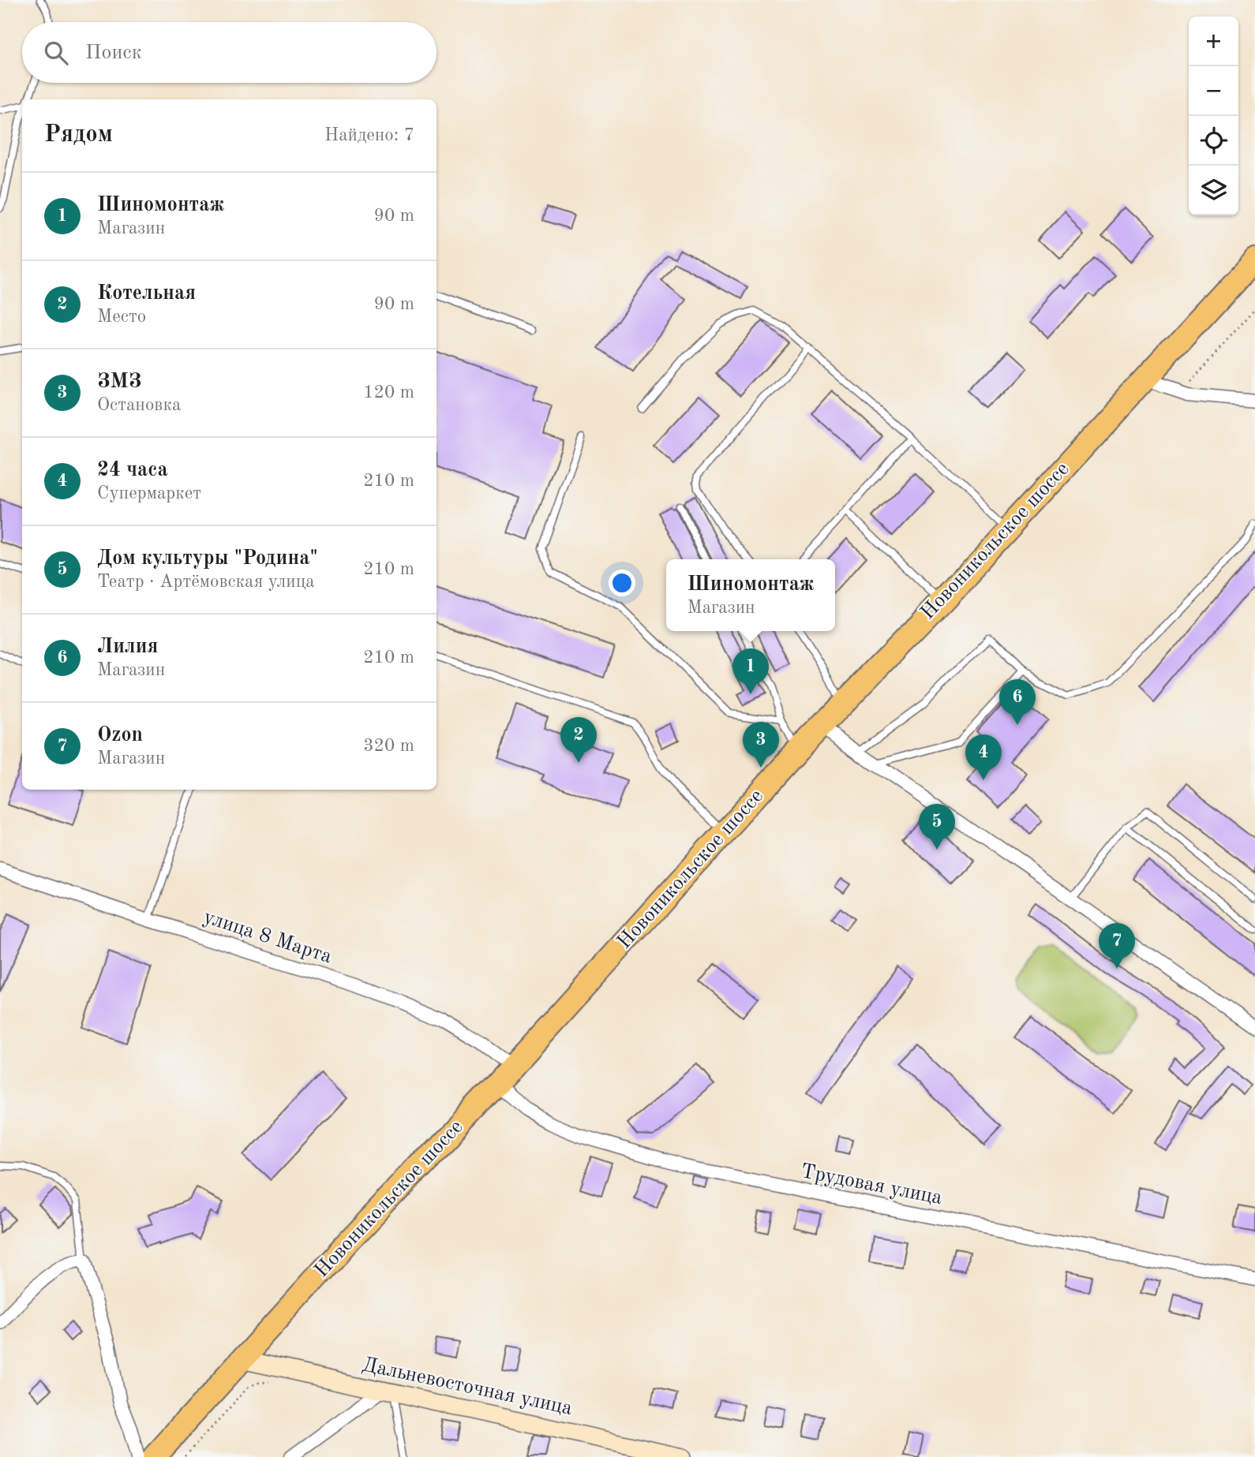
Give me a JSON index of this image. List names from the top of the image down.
{
  "streets": {
    "highway": ["Новоникольское шоссе"],
    "main road": ["Дальневосточная улица"],
    "street": ["улица 8 Марта", "Трудовая улица"]
  },
  "crossings": [
    ["Новоникольское шоссе", "улица 8 Марта"],
    ["Новоникольское шоссе", "Трудовая улица"],
    ["Новоникольское шоссе", "Дальневосточная улица"]
  ],
  "page": {
    "map_buttons": ["+", "−"],
    "search": "Поиск",
    "heading": ["Рядом", "Найдено: 7"],
    "list": [
      {
        "mark": "1",
        "name": "Шиномонтаж",
        "note": "Магазин",
        "value": "90 m"
      },
      {
        "mark": "2",
        "name": "Котельная",
        "note": "Место",
        "value": "90 m"
      },
      {
        "mark": "3",
        "name": "ЗМЗ",
        "note": "Остановка",
        "value": "120 m"
      },
      {
        "mark": "4",
        "name": "24 часа",
        "note": "Супермаркет",
        "value": "210 m"
      },
      {
        "mark": "5",
        "name": "Дом культуры \"Родина\"",
        "note": "Театр · Артёмовская улица",
        "value": "210 m"
      },
      {
        "mark": "6",
        "name": "Лилия",
        "note": "Магазин",
        "value": "210 m"
      },
      {
        "mark": "7",
        "name": "Ozon",
        "note": "Магазин",
        "value": "320 m"
      }
    ],
    "popup": ["Шиномонтаж", "Магазин"],
    "pins": [
      "1",
      "6",
      "2",
      "3",
      "4",
      "5",
      "7"
    ]
  }
}
